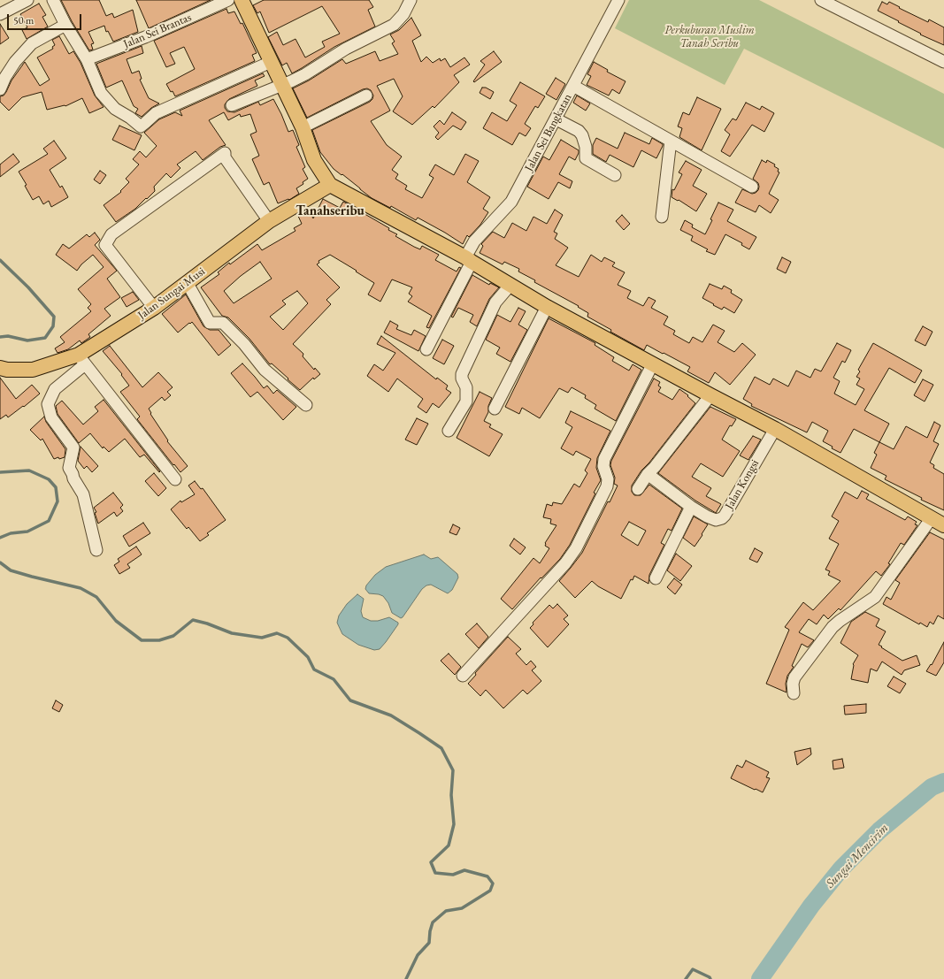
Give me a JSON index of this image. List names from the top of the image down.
{
  "streets": {
    "main road": ["Jalan Sungai Musi"],
    "street": ["Jalan Sei Brantas", "Jalan Sei Bangkatan", "Jalan Kongsi"]
  },
  "districts": ["Tanahseribu"],
  "water": ["Sungai Mencirim"],
  "parks": ["Perkuburan Muslim Tanah Seribu"],
  "scale_bar": "50 m"
}
